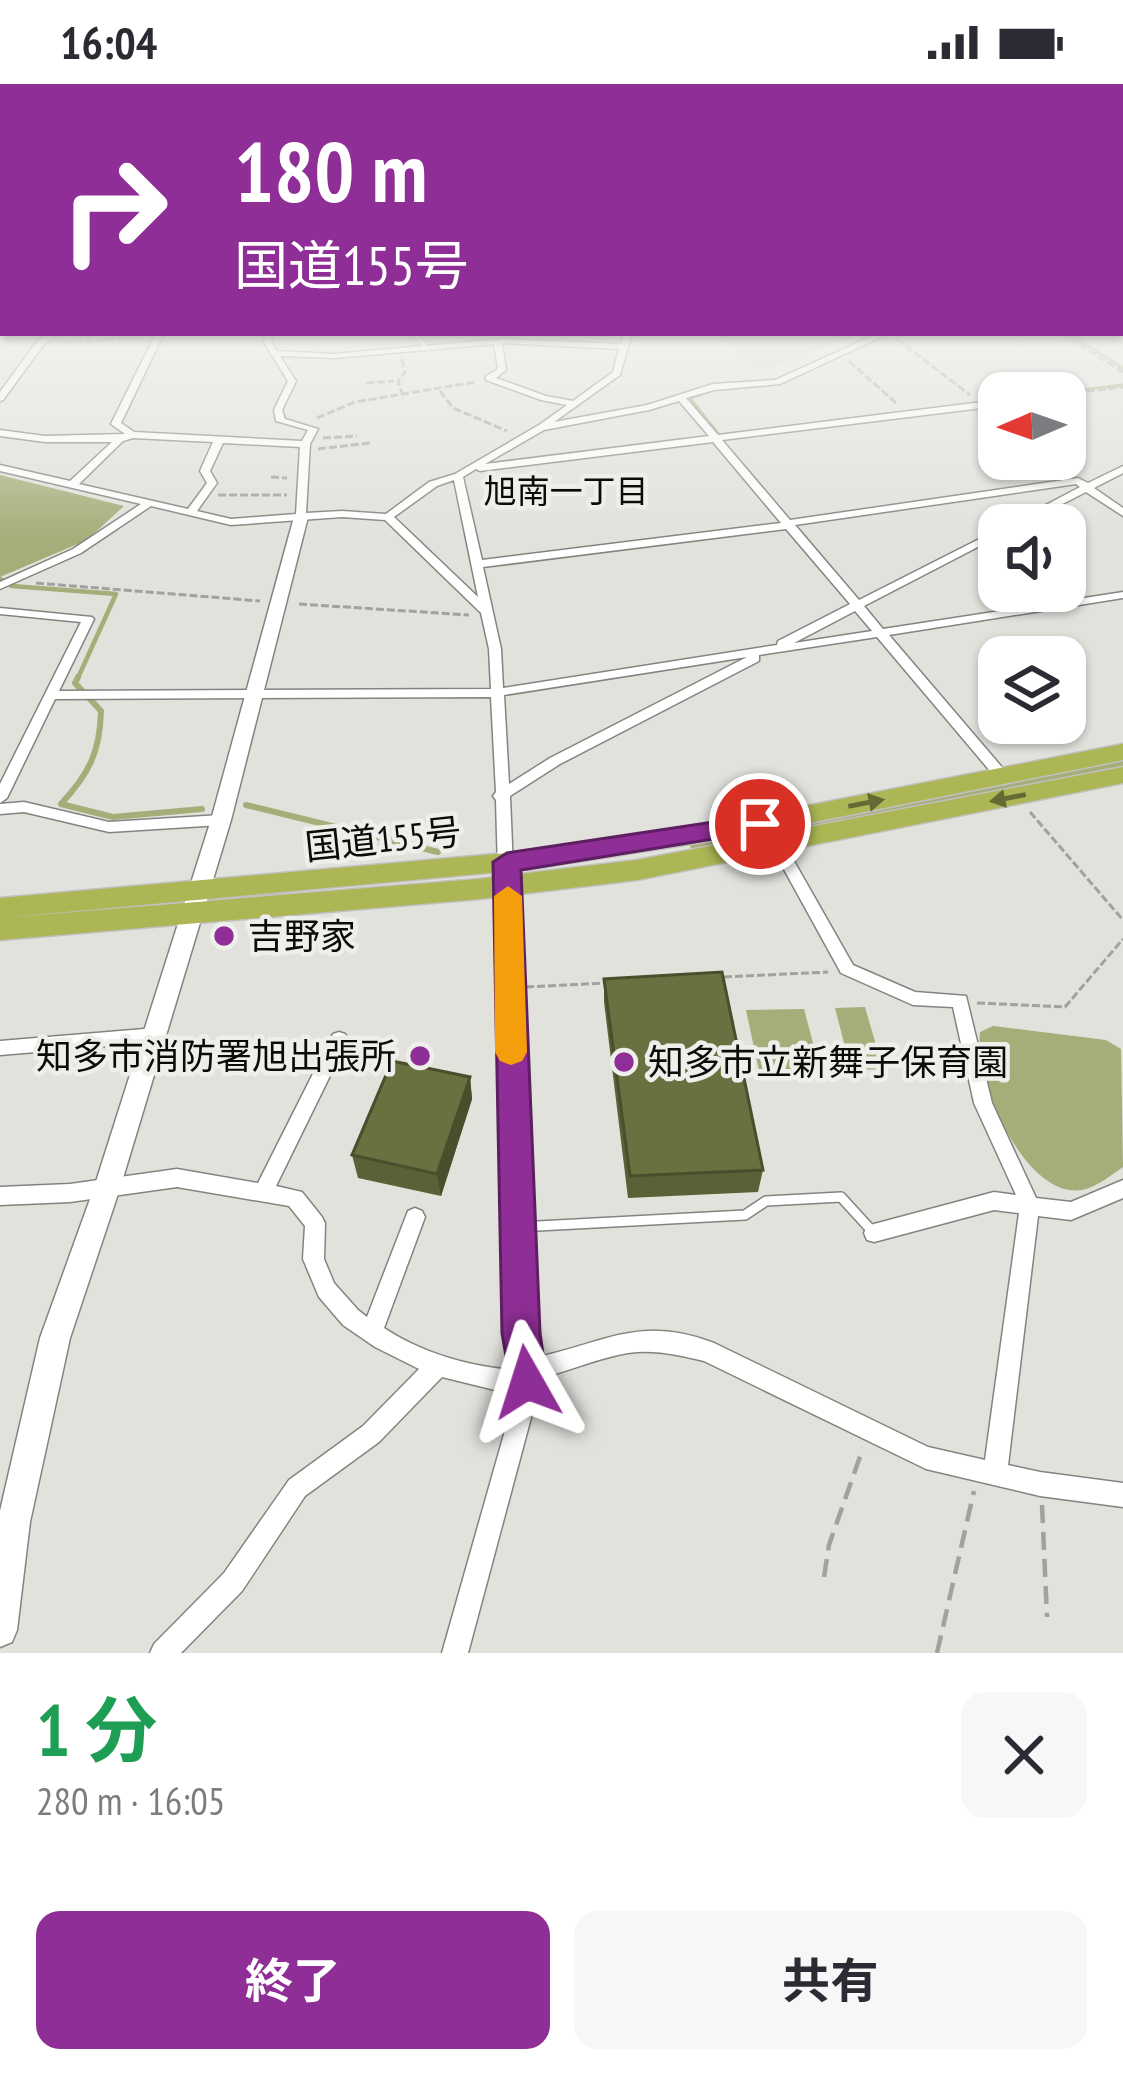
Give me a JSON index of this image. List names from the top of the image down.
{
  "streets": {
    "highway": ["国道155号"]
  },
  "districts": ["旭南一丁目"],
  "places": ["吉野家", "知多市消防署旭出張所", "知多市立新舞子保育園"],
  "north": "left",
  "page": {
    "status": "16:04",
    "turn": ["180 m", "国道155号"],
    "heading": ["1 分", "280 m · 16:05"],
    "buttons": ["終了", "共有"]
  }
}
